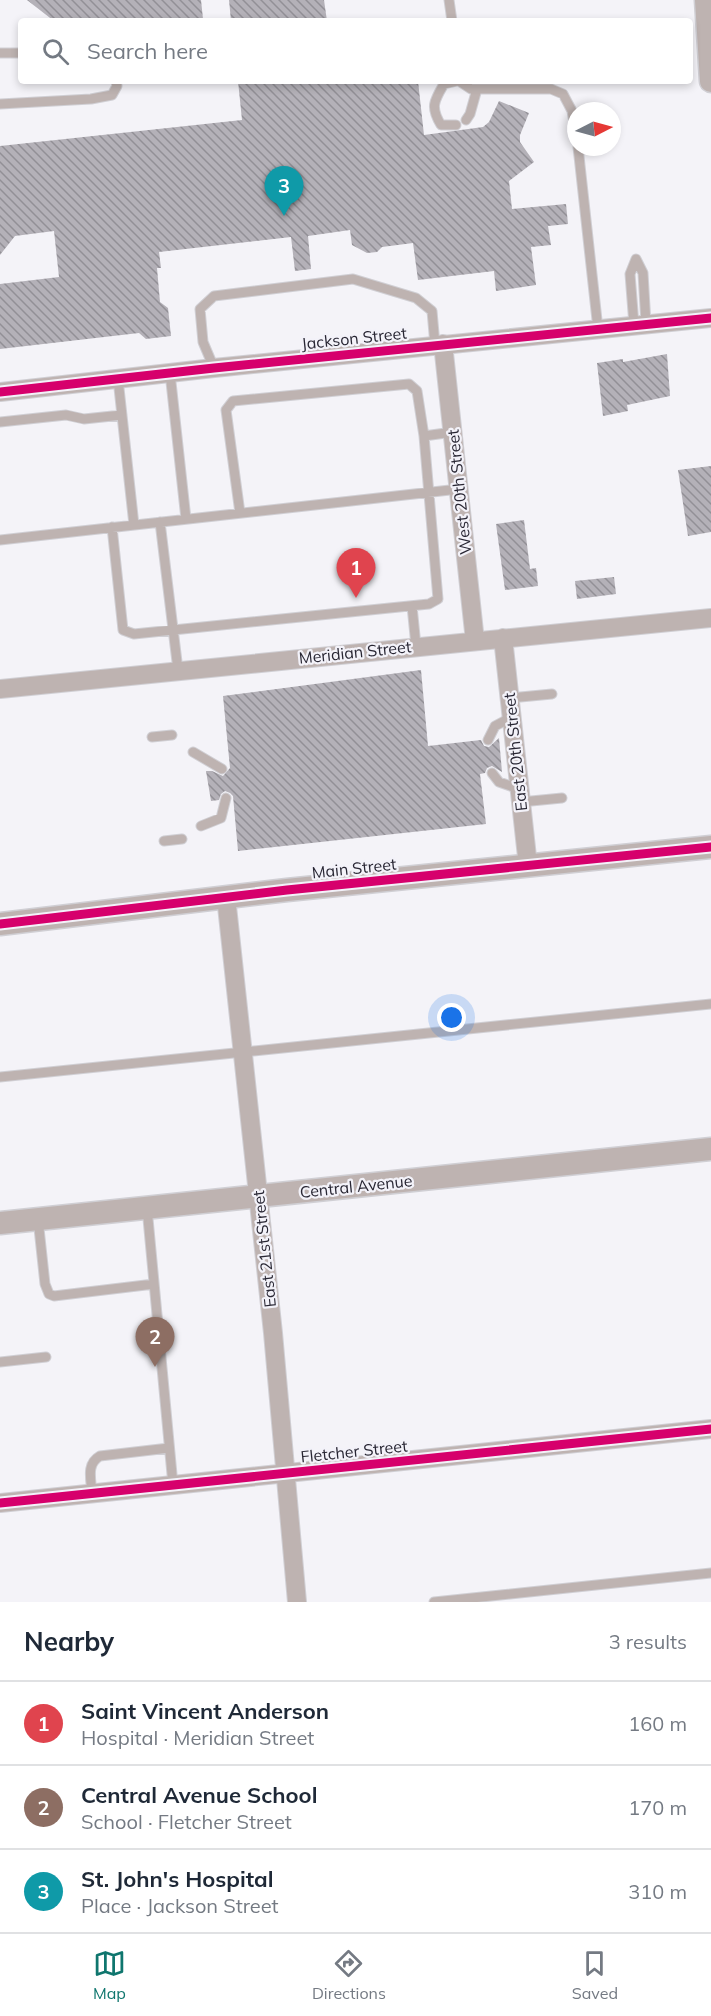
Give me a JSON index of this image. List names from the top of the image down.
{
  "streets": {
    "street": [
      "Jackson Street",
      "West 20th Street",
      "Meridian Street",
      "East 20th Street",
      "Main Street",
      "Central Avenue",
      "East 21st Street",
      "Fletcher Street"
    ]
  },
  "crossings": [
    ["Jackson Street", "West 20th Street"],
    ["West 20th Street", "Meridian Street"],
    ["Meridian Street", "East 20th Street"],
    ["East 20th Street", "Main Street"],
    ["Main Street", "East 21st Street"],
    ["Central Avenue", "East 21st Street"],
    ["East 21st Street", "Fletcher Street"]
  ],
  "north": "right",
  "page": {
    "search": "Search here",
    "pins": ["3", "1", "2"],
    "heading": ["Nearby", "3 results"],
    "list": [
      {
        "mark": "1",
        "name": "Saint Vincent Anderson",
        "note": "Hospital · Meridian Street",
        "value": "160 m"
      },
      {
        "mark": "2",
        "name": "Central Avenue School",
        "note": "School · Fletcher Street",
        "value": "170 m"
      },
      {
        "mark": "3",
        "name": "St. John's Hospital",
        "note": "Place · Jackson Street",
        "value": "310 m"
      }
    ],
    "nav": ["Map", "Directions", "Saved"]
  }
}
